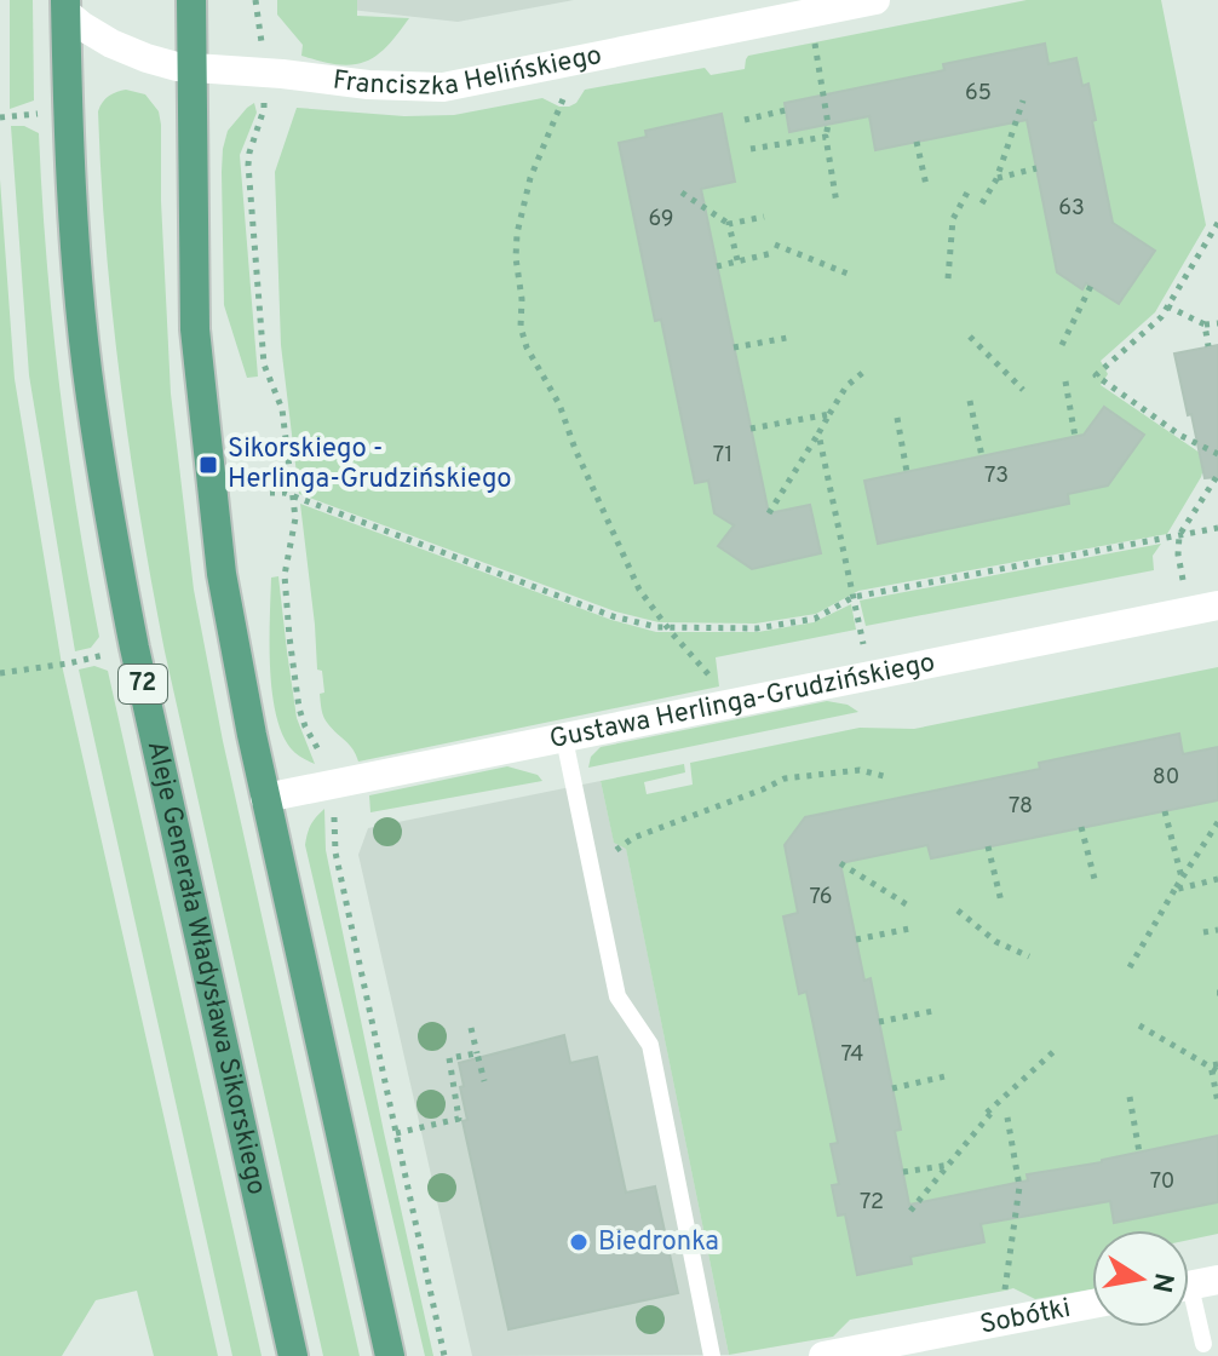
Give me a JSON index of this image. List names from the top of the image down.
{
  "streets": {
    "main road": ["72", "Aleje Generała Władysława Sikorskiego"],
    "street": ["Franciszka Helińskiego", "Gustawa Herlinga-Grudzińskiego", "Sobótki"]
  },
  "crossings": [
    ["Franciszka Helińskiego", "Aleje Generała Władysława Sikorskiego"]
  ],
  "places": {
    "transit": ["Sikorskiego - Herlinga-Grudzińskiego"],
    "other": ["Biedronka"]
  },
  "house_numbers": [
    "65",
    "63",
    "69",
    "71",
    "73",
    "80",
    "78",
    "76",
    "74",
    "70",
    "72"
  ],
  "north": "right"
}
